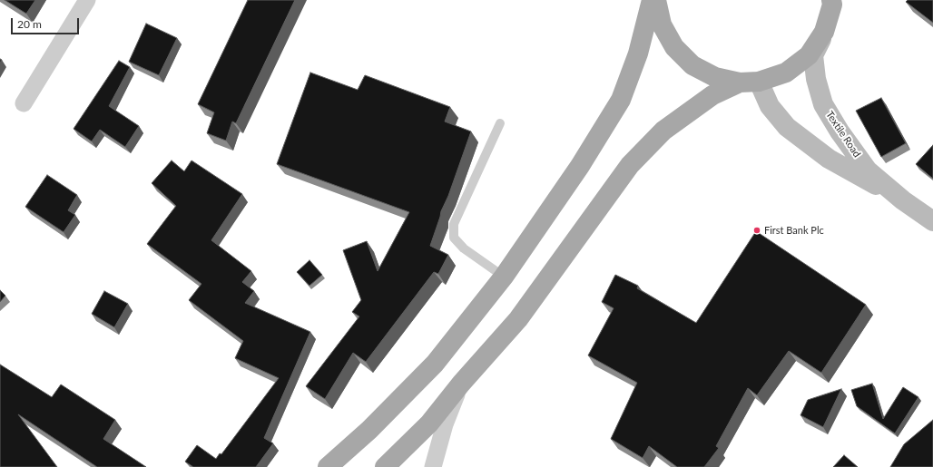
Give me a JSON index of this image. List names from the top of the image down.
{
  "streets": {
    "street": ["Textile Road"]
  },
  "places": ["First Bank Plc"],
  "scale_bar": "20 m"
}
